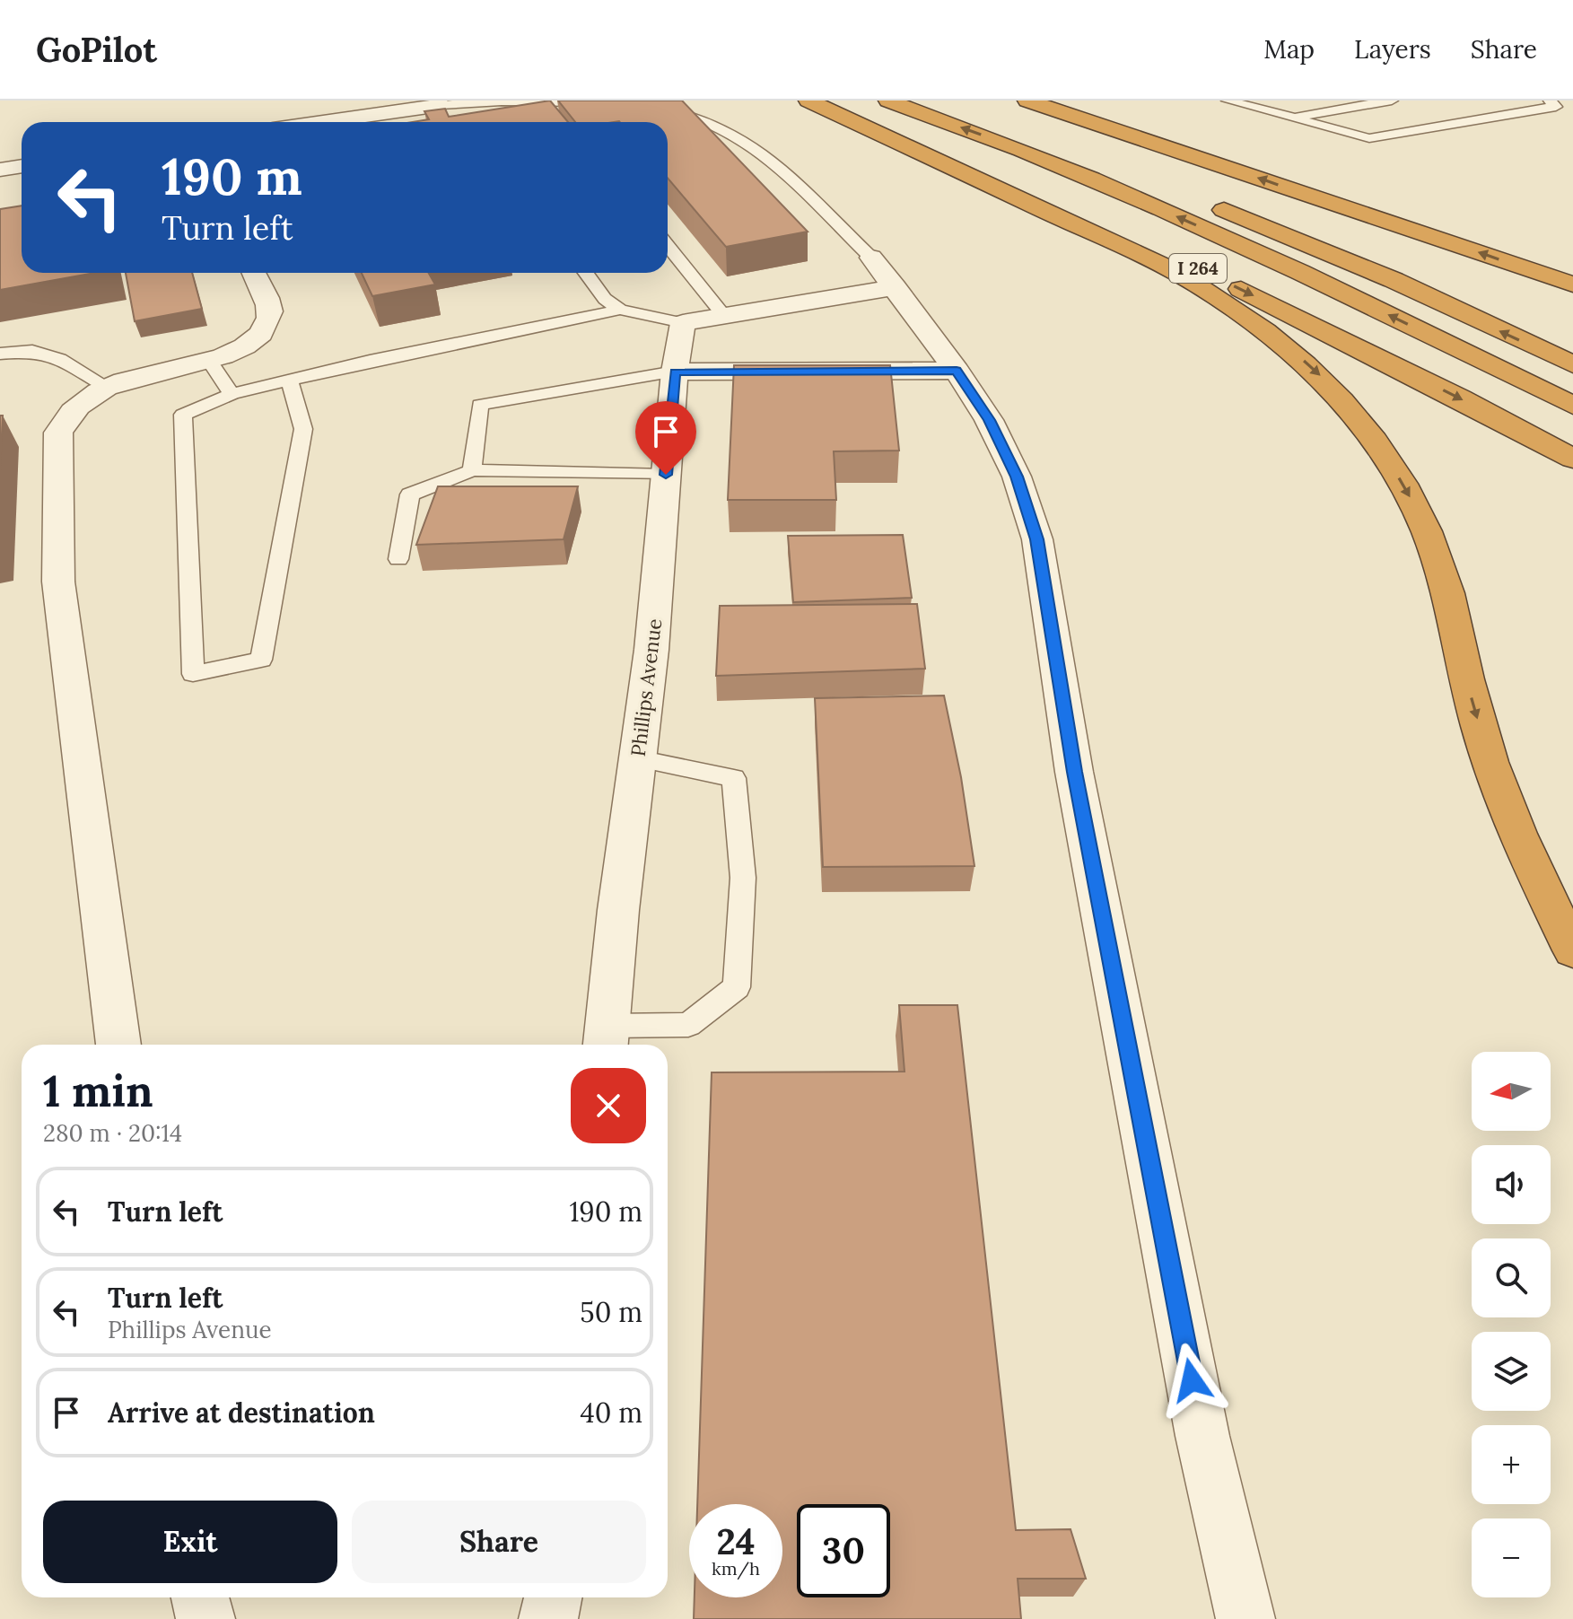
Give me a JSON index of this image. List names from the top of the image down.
{
  "streets": {
    "highway": ["I 264"],
    "street": ["Phillips Avenue"]
  },
  "north": "left",
  "page": {
    "header": "GoPilot",
    "nav": ["Map", "Layers", "Share"],
    "turn": ["190 m", "Turn left"],
    "heading": ["1 min", "280 m · 20:14"],
    "map_buttons": ["+", "−"],
    "list": [
      {
        "name": "Turn left",
        "value": "190 m"
      },
      {
        "name": "Turn left",
        "note": "Phillips Avenue",
        "value": "50 m"
      },
      {
        "name": "Arrive at destination",
        "value": "40 m"
      }
    ],
    "buttons": ["Exit", "Share"],
    "speed": "24 km/h",
    "limit": "30"
  }
}
